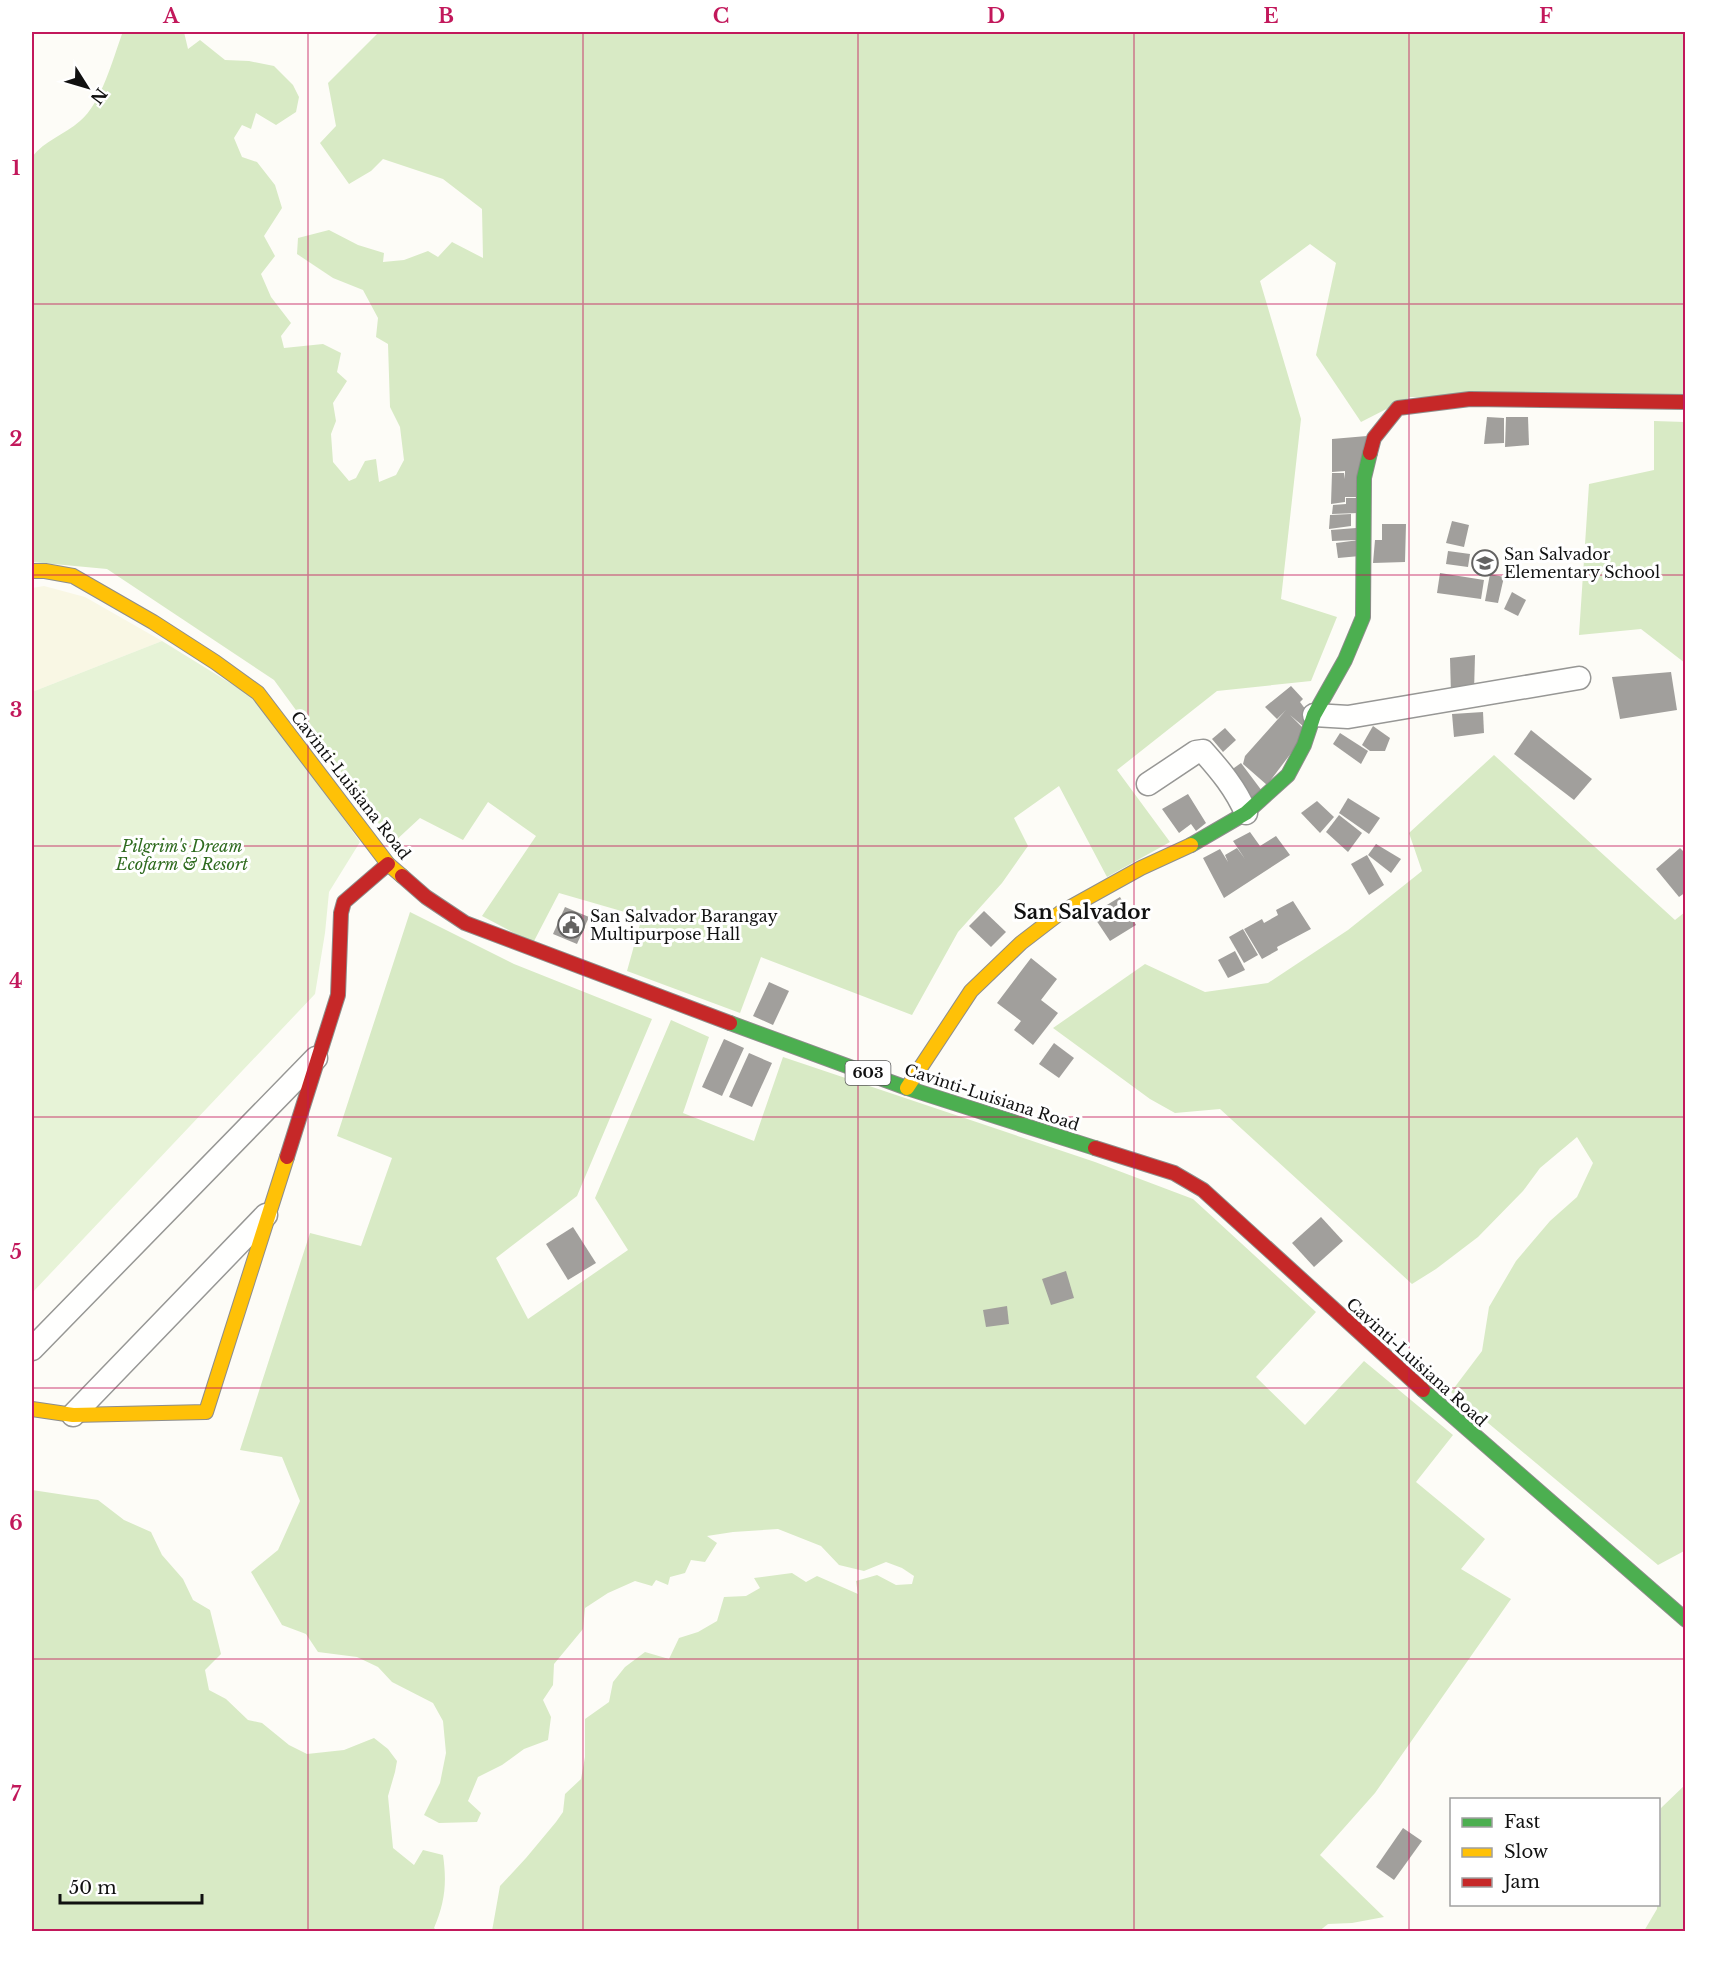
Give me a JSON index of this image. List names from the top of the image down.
{
  "streets": {
    "main road": ["Cavinti-Luisiana Road", "603"]
  },
  "districts": ["San Salvador"],
  "parks": ["Pilgrim's Dream Ecofarm & Resort"],
  "places": {
    "school or university": ["San Salvador Elementary School"],
    "public building": ["San Salvador Barangay Multipurpose Hall"]
  },
  "legend": ["Fast", "Slow", "Jam"],
  "scale_bar": "50 m",
  "north": "bottom right",
  "grid": {
    "columns": [
      "A",
      "B",
      "C",
      "D",
      "E",
      "F"
    ],
    "rows": [
      "1",
      "2",
      "3",
      "4",
      "5",
      "6",
      "7"
    ]
  }
}
